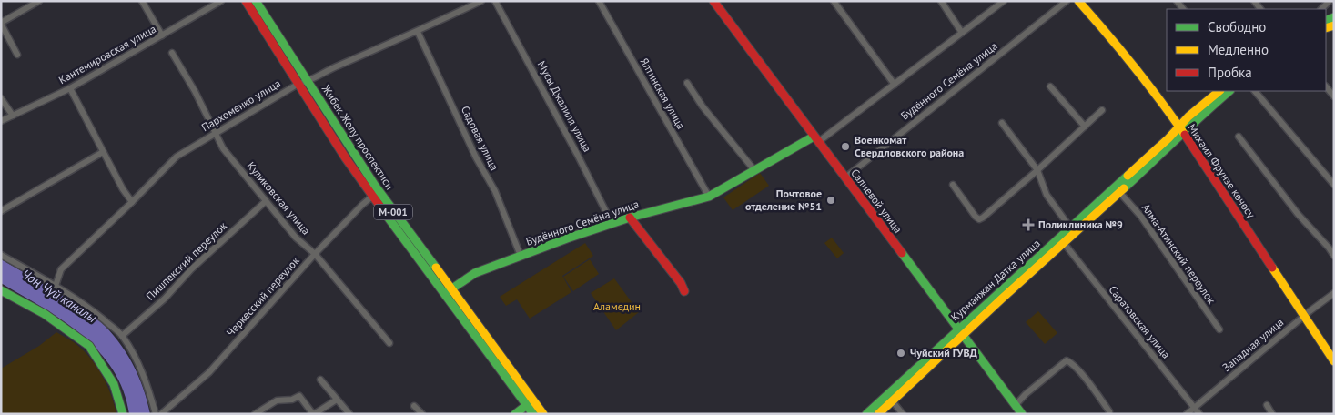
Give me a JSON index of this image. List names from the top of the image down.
{
  "streets": {
    "main road": [
      "Будённого Семёна улица",
      "Жибек Жолу проспектиси",
      "Михаил Фрунзе көчөсү",
      "Салиевой улица",
      "М-001",
      "Курманжан Датка улица"
    ],
    "street": [
      "Кантемировская улица",
      "Ялтинская улица",
      "Пархоменко улица",
      "Мусы Джалиля улица",
      "Садовая улица",
      "Куликовская улица",
      "Алма-Атинский переулок",
      "Пишпекский переулок",
      "Черкесский переулок",
      "Саратовская улица",
      "Западная улица"
    ]
  },
  "crossings": [
    ["Будённого Семёна улица", "Ялтинская улица"],
    ["Будённого Семёна улица", "Мусы Джалиля улица"],
    ["Будённого Семёна улица", "Жибек Жолу проспектиси"],
    ["Будённого Семёна улица", "Садовая улица"],
    ["Будённого Семёна улица", "Салиевой улица"],
    ["Пархоменко улица", "Жибек Жолу проспектиси"],
    ["Пархоменко улица", "Садовая улица"],
    ["Пархоменко улица", "Куликовская улица"],
    ["Жибек Жолу проспектиси", "Черкесский переулок"],
    ["Михаил Фрунзе көчөсү", "Курманжан Датка улица"],
    ["Михаил Фрунзе көчөсү", "Западная улица"],
    ["Куликовская улица", "Пишпекский переулок"],
    ["Куликовская улица", "Черкесский переулок"],
    ["Салиевой улица", "Курманжан Датка улица"],
    ["Алма-Атинский переулок", "Курманжан Датка улица"],
    ["Курманжан Датка улица", "Саратовская улица"],
    ["Саратовская улица", "Западная улица"]
  ],
  "water": ["Чоң Чүй каналы"],
  "parks": ["Аламедин"],
  "places": {
    "other": ["Военкомат Свердловского района", "Почтовое отделение №51", "Чуйский ГУВД"],
    "health": ["Поликлиника №9"]
  },
  "legend": ["Свободно", "Медленно", "Пробка"]
}
